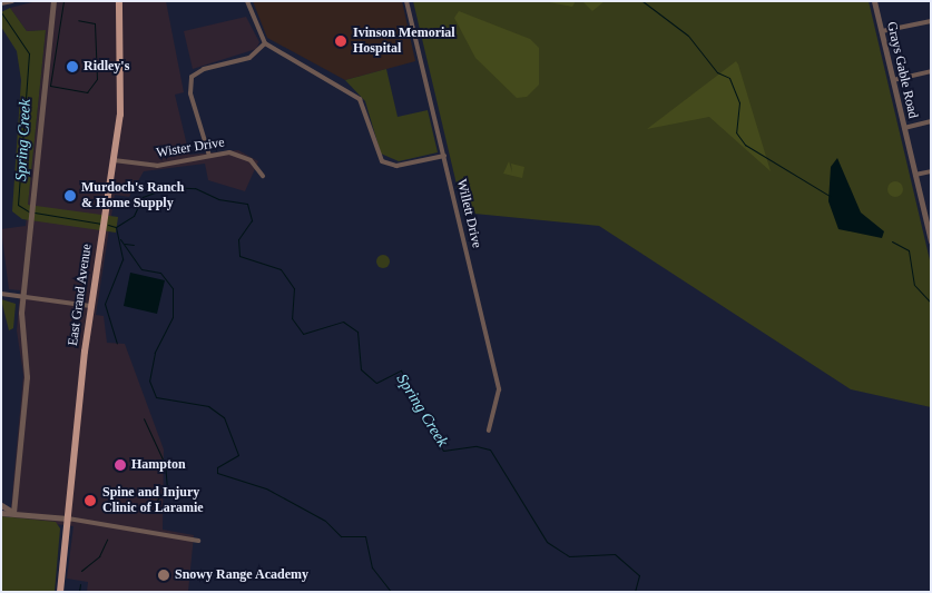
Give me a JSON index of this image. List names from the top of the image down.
{
  "streets": {
    "main road": ["East Grand Avenue"],
    "street": ["Grays Gable Road", "Wister Drive", "Willett Drive"]
  },
  "crossings": [
    ["Wister Drive", "East Grand Avenue"]
  ],
  "water": ["Spring Creek"],
  "places": [
    "Ivinson Memorial Hospital",
    "Ridley's",
    "Murdoch's Ranch & Home Supply",
    "Hampton",
    "Spine and Injury Clinic of Laramie",
    "Snowy Range Academy"
  ]
}
